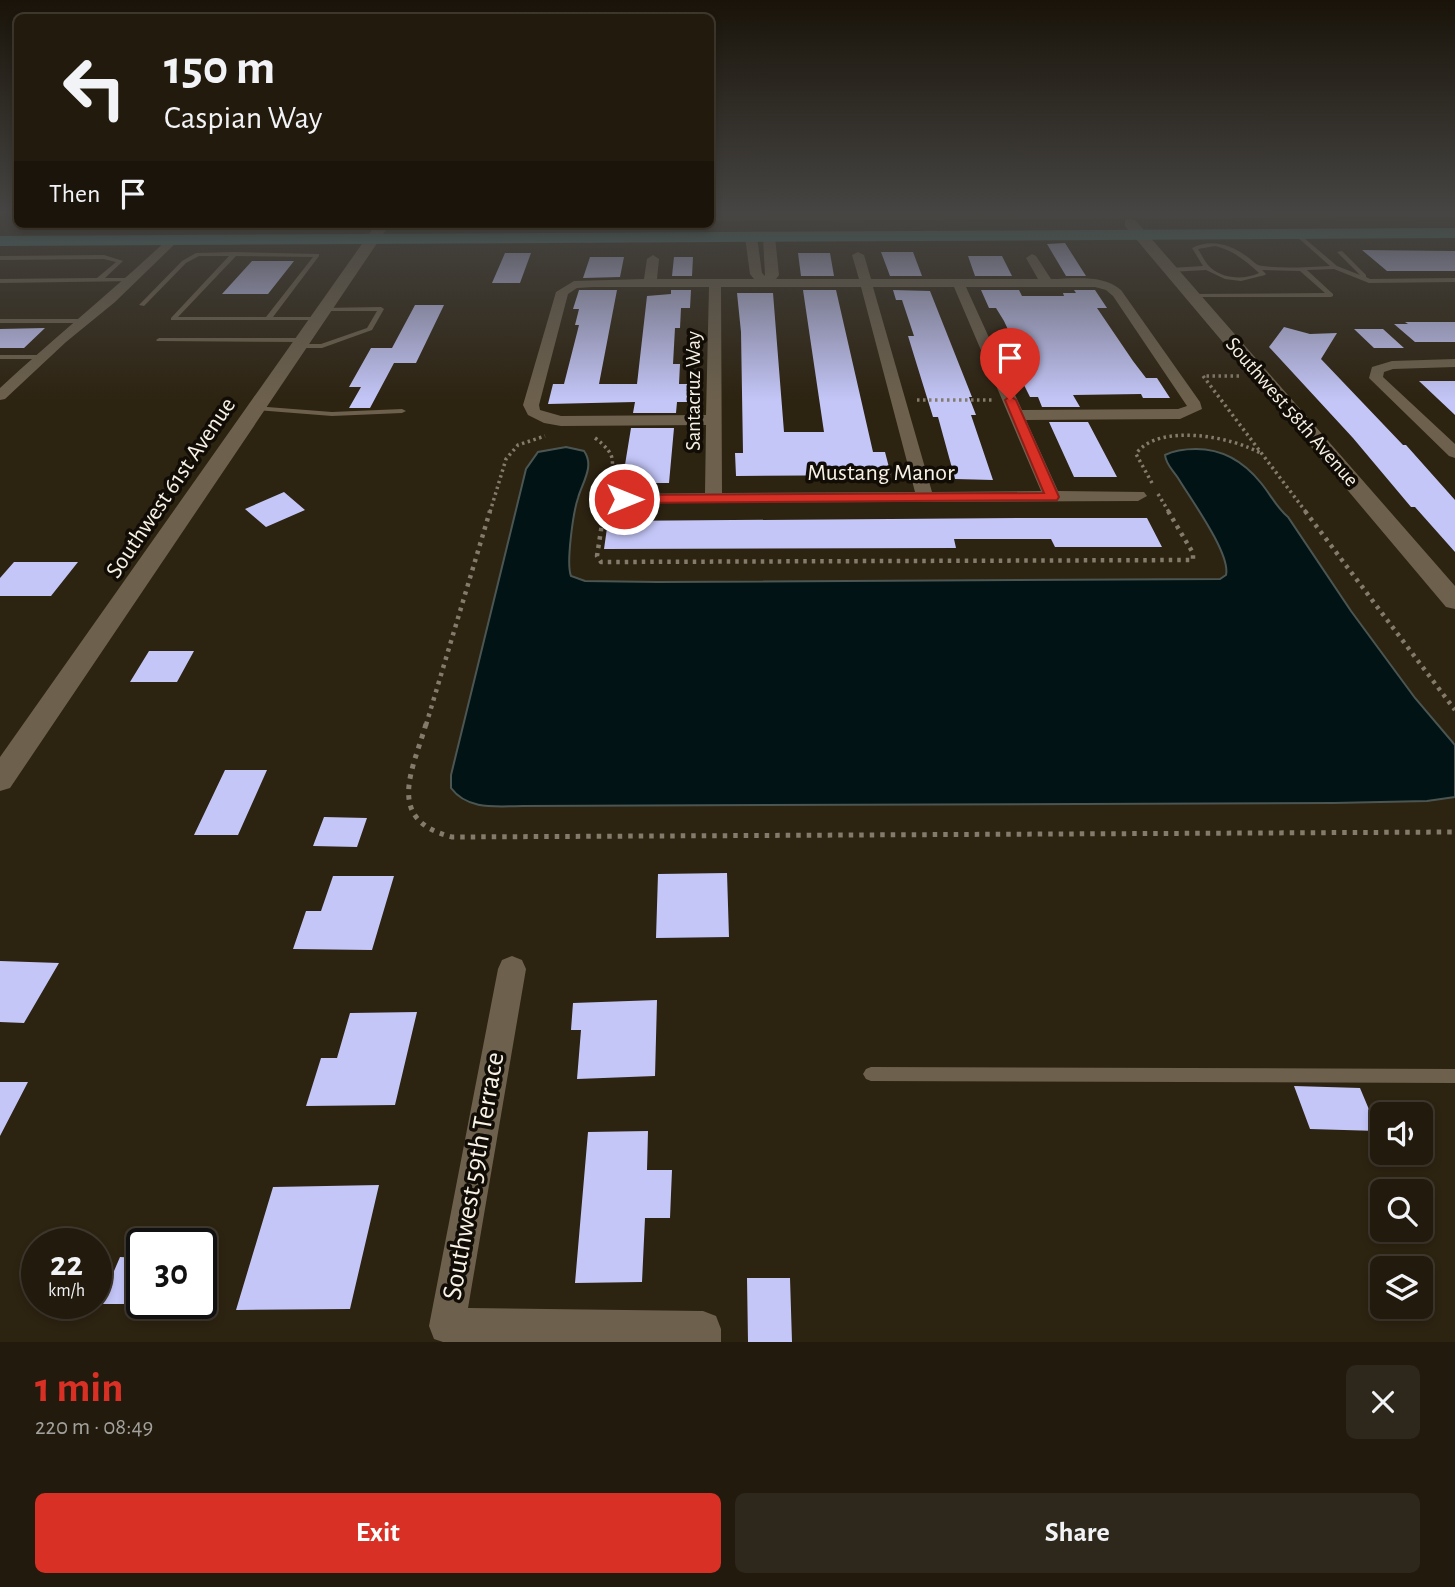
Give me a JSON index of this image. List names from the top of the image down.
{
  "streets": {
    "street": [
      "Santacruz Way",
      "Southwest 58th Avenue",
      "Mustang Manor",
      "Southwest 61st Avenue",
      "Southwest 59th Terrace"
    ]
  },
  "crossings": [
    ["Santacruz Way", "Mustang Manor"]
  ],
  "page": {
    "turn": ["150 m", "Caspian Way"],
    "then": "Then",
    "speed": "22 km/h",
    "limit": "30",
    "heading": ["1 min", "220 m · 08:49"],
    "buttons": ["Exit", "Share"]
  }
}
